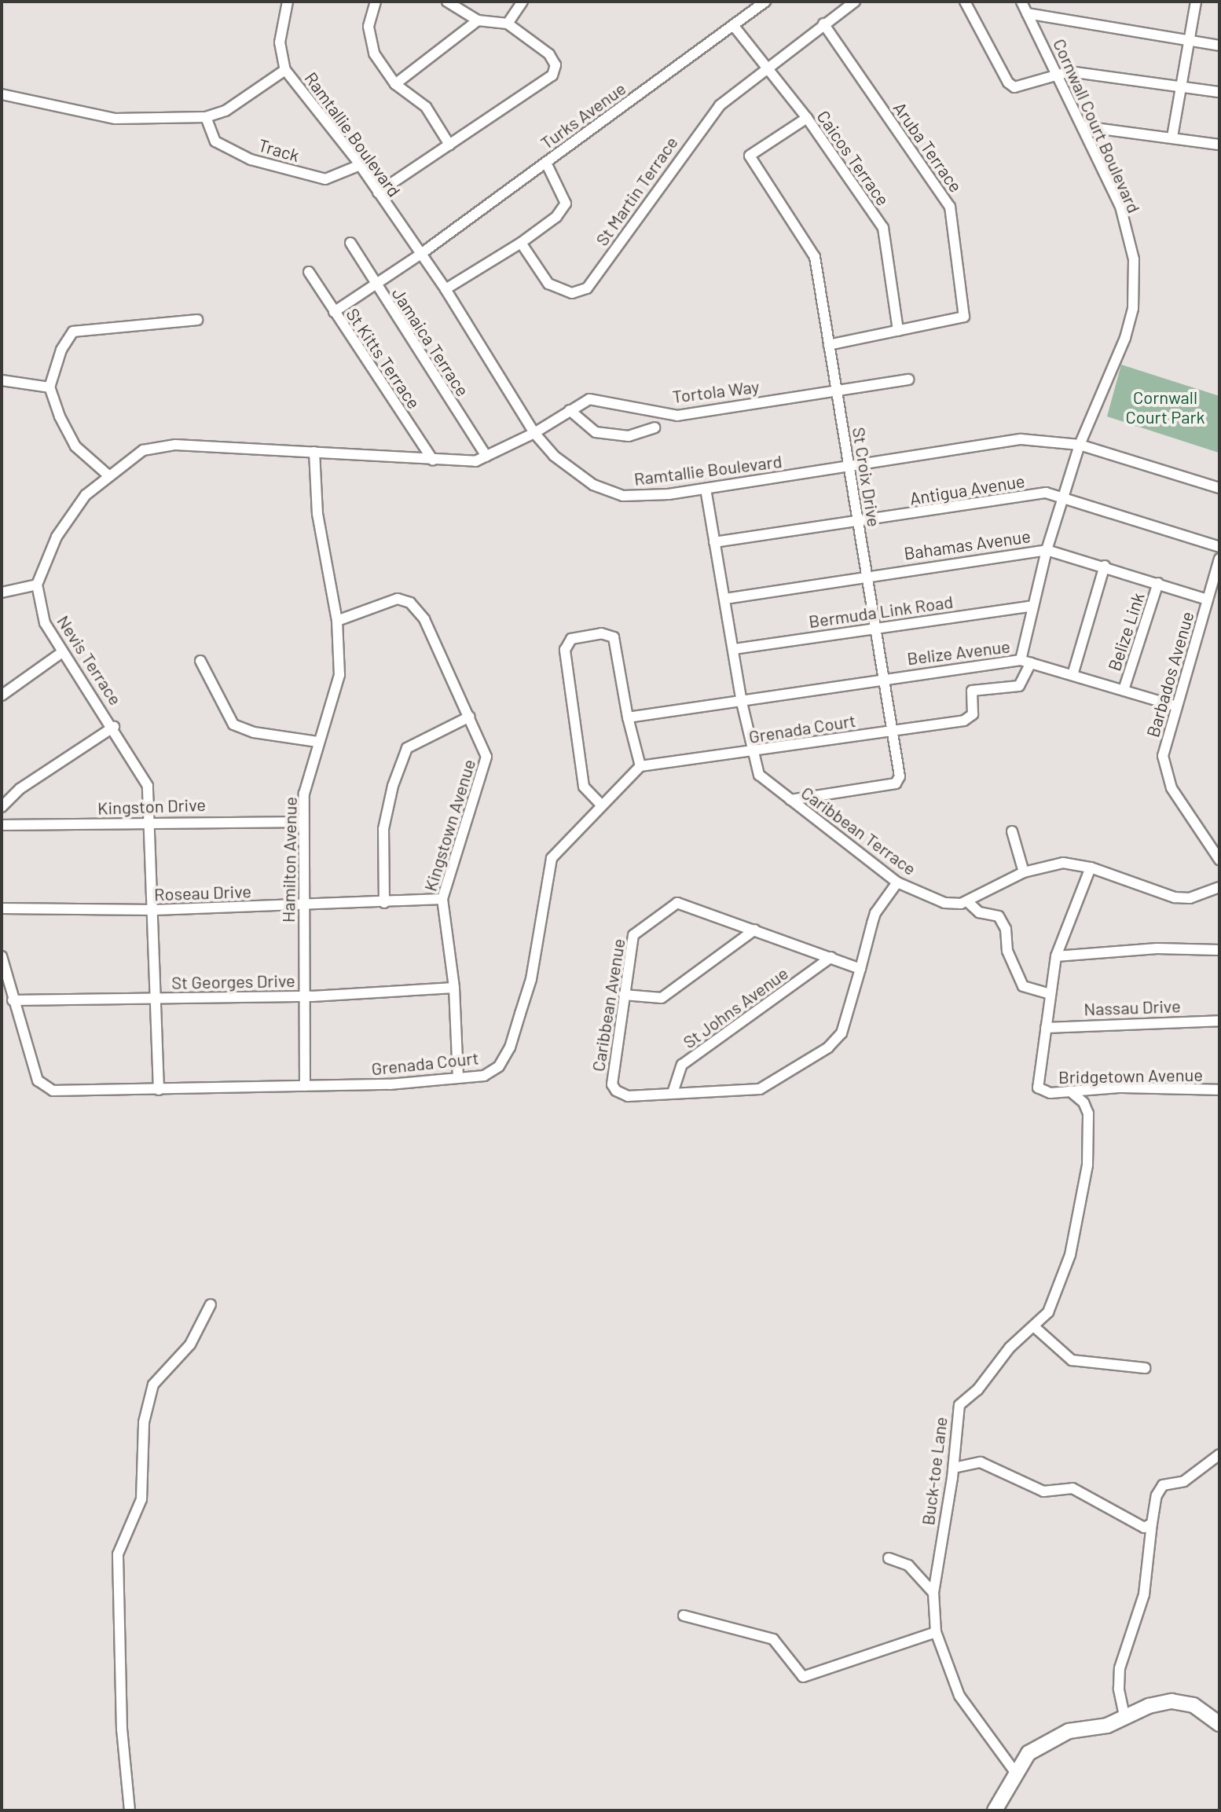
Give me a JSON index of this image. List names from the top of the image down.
{
  "streets": {
    "street": [
      "Turks Avenue",
      "Cornwall Court Boulevard",
      "Ramtallie Boulevard",
      "Aruba Terrace",
      "Track",
      "Caicos Terrace",
      "St Martin Terrace",
      "Jamaica Terrace",
      "St Kitts Terrace",
      "Tortola Way",
      "St Croix Drive",
      "Antigua Avenue",
      "Bahamas Avenue",
      "Bermuda Link Road",
      "Belize Link",
      "Belize Avenue",
      "Nevis Terrace",
      "Barbados Avenue",
      "Grenada Court",
      "Kingston Drive",
      "Kingstown Avenue",
      "Caribbean Terrace",
      "Hamilton Avenue",
      "Roseau Drive",
      "St Georges Drive",
      "Caribbean Avenue",
      "St Johns Avenue",
      "Nassau Drive",
      "Bridgetown Avenue",
      "Buck-toe Lane"
    ]
  },
  "crossings": [
    ["Turks Avenue", "Ramtallie Boulevard"],
    ["Turks Avenue", "Caicos Terrace"],
    ["Turks Avenue", "Jamaica Terrace"],
    ["Turks Avenue", "St Kitts Terrace"],
    ["Cornwall Court Boulevard", "Ramtallie Boulevard"],
    ["Cornwall Court Boulevard", "Antigua Avenue"],
    ["Cornwall Court Boulevard", "Bahamas Avenue"],
    ["Cornwall Court Boulevard", "Bermuda Link Road"],
    ["Cornwall Court Boulevard", "Belize Avenue"],
    ["Ramtallie Boulevard", "Track"],
    ["Ramtallie Boulevard", "Tortola Way"],
    ["Ramtallie Boulevard", "St Croix Drive"],
    ["Ramtallie Boulevard", "Caribbean Terrace"],
    ["Aruba Terrace", "Caicos Terrace"],
    ["Aruba Terrace", "St Martin Terrace"],
    ["Aruba Terrace", "St Croix Drive"],
    ["Caicos Terrace", "St Martin Terrace"],
    ["Caicos Terrace", "St Croix Drive"],
    ["Tortola Way", "St Croix Drive"],
    ["St Croix Drive", "Antigua Avenue"],
    ["St Croix Drive", "Bahamas Avenue"],
    ["St Croix Drive", "Bermuda Link Road"],
    ["St Croix Drive", "Belize Avenue"],
    ["St Croix Drive", "Grenada Court"],
    ["St Croix Drive", "Caribbean Terrace"],
    ["Antigua Avenue", "Caribbean Terrace"],
    ["Bahamas Avenue", "Belize Link"],
    ["Bahamas Avenue", "Barbados Avenue"],
    ["Bahamas Avenue", "Caribbean Terrace"],
    ["Bermuda Link Road", "Caribbean Terrace"],
    ["Belize Link", "Belize Avenue"],
    ["Belize Avenue", "Barbados Avenue"],
    ["Belize Avenue", "Grenada Court"],
    ["Belize Avenue", "Caribbean Terrace"],
    ["Nevis Terrace", "Grenada Court"],
    ["Nevis Terrace", "Kingston Drive"],
    ["Nevis Terrace", "Roseau Drive"],
    ["Nevis Terrace", "St Georges Drive"],
    ["Grenada Court", "Kingstown Avenue"],
    ["Grenada Court", "Caribbean Terrace"],
    ["Grenada Court", "Hamilton Avenue"],
    ["Grenada Court", "St Georges Drive"],
    ["Kingston Drive", "Hamilton Avenue"],
    ["Kingstown Avenue", "Hamilton Avenue"],
    ["Kingstown Avenue", "Roseau Drive"],
    ["Kingstown Avenue", "St Georges Drive"],
    ["Caribbean Terrace", "Caribbean Avenue"],
    ["Hamilton Avenue", "Roseau Drive"],
    ["Hamilton Avenue", "St Georges Drive"],
    ["Caribbean Avenue", "St Johns Avenue"],
    ["Nassau Drive", "Bridgetown Avenue"],
    ["Bridgetown Avenue", "Buck-toe Lane"]
  ],
  "parks": ["Cornwall Court Park"]
}
